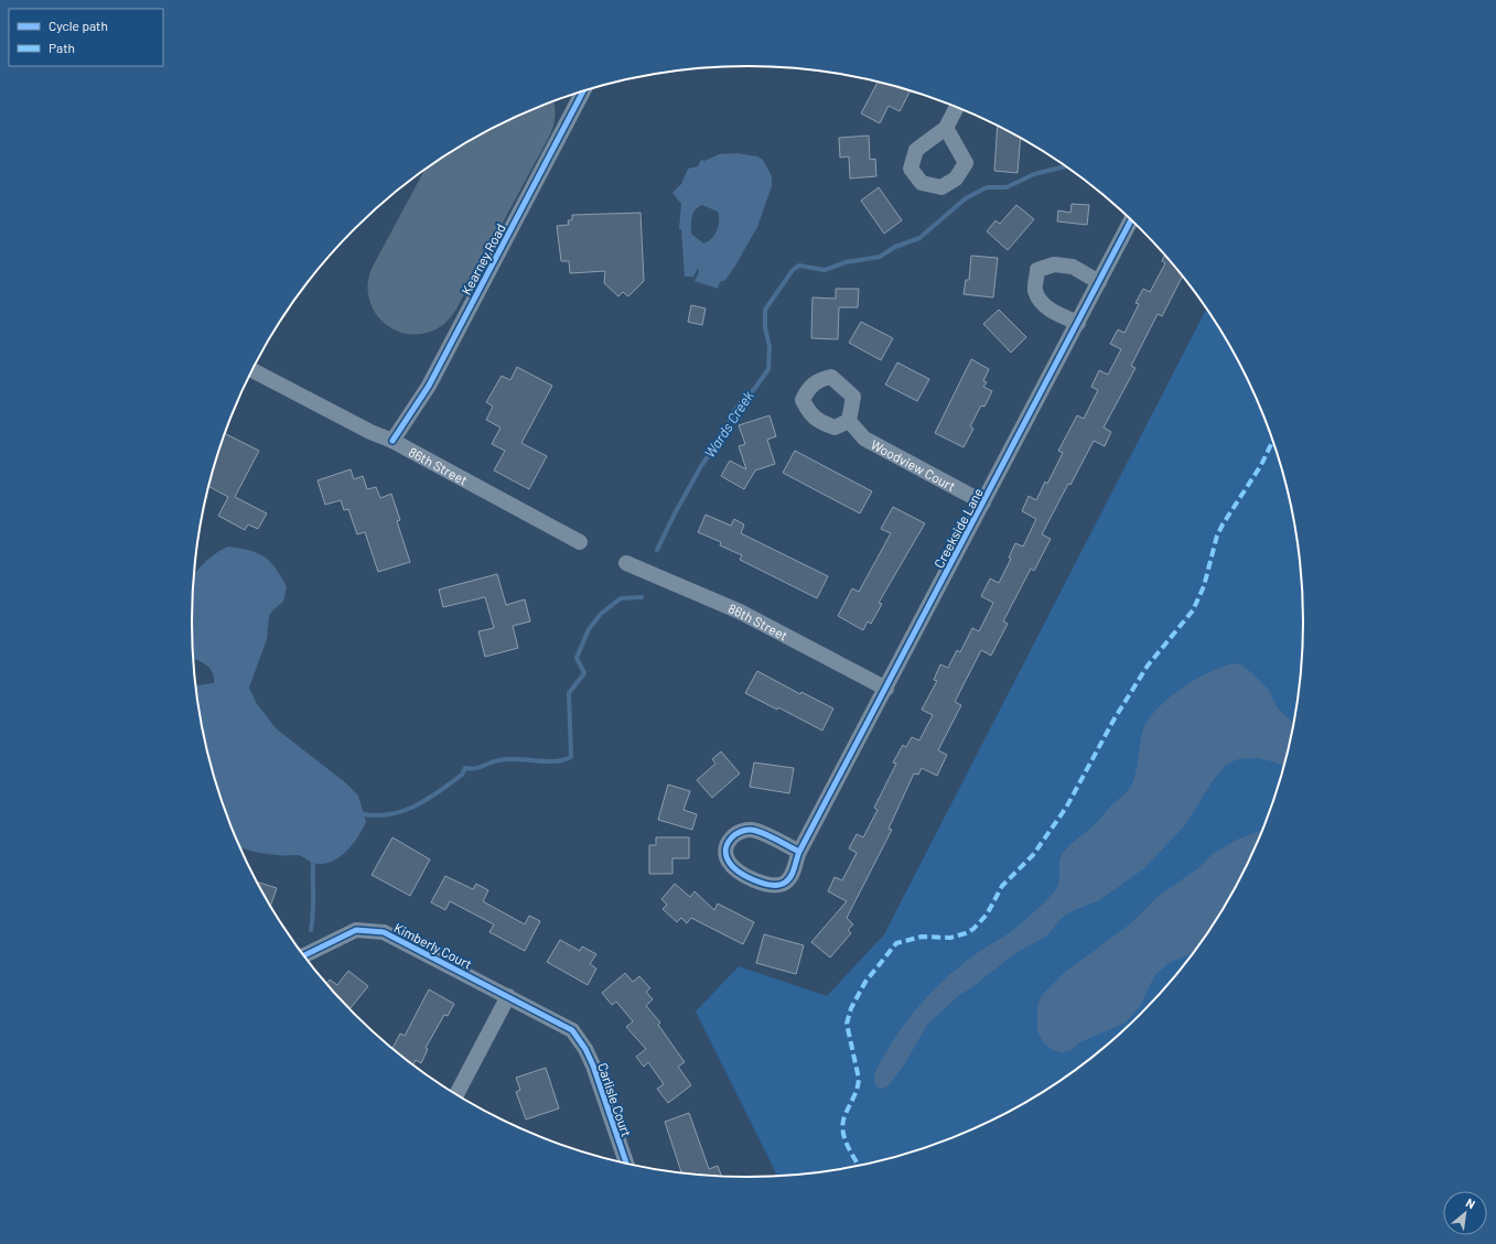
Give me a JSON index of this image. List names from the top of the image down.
{
  "streets": {
    "street": [
      "Kearney Road",
      "86th Street",
      "Woodview Court",
      "Creekside Lane",
      "Kimberly Court",
      "Carlisle Court"
    ]
  },
  "crossings": [
    ["Kearney Road", "86th Street"],
    ["86th Street", "Creekside Lane"],
    ["Woodview Court", "Creekside Lane"],
    ["Kimberly Court", "Carlisle Court"]
  ],
  "water": ["Wards Creek"],
  "legend": ["Cycle path", "Path"],
  "north": "top right"
}
